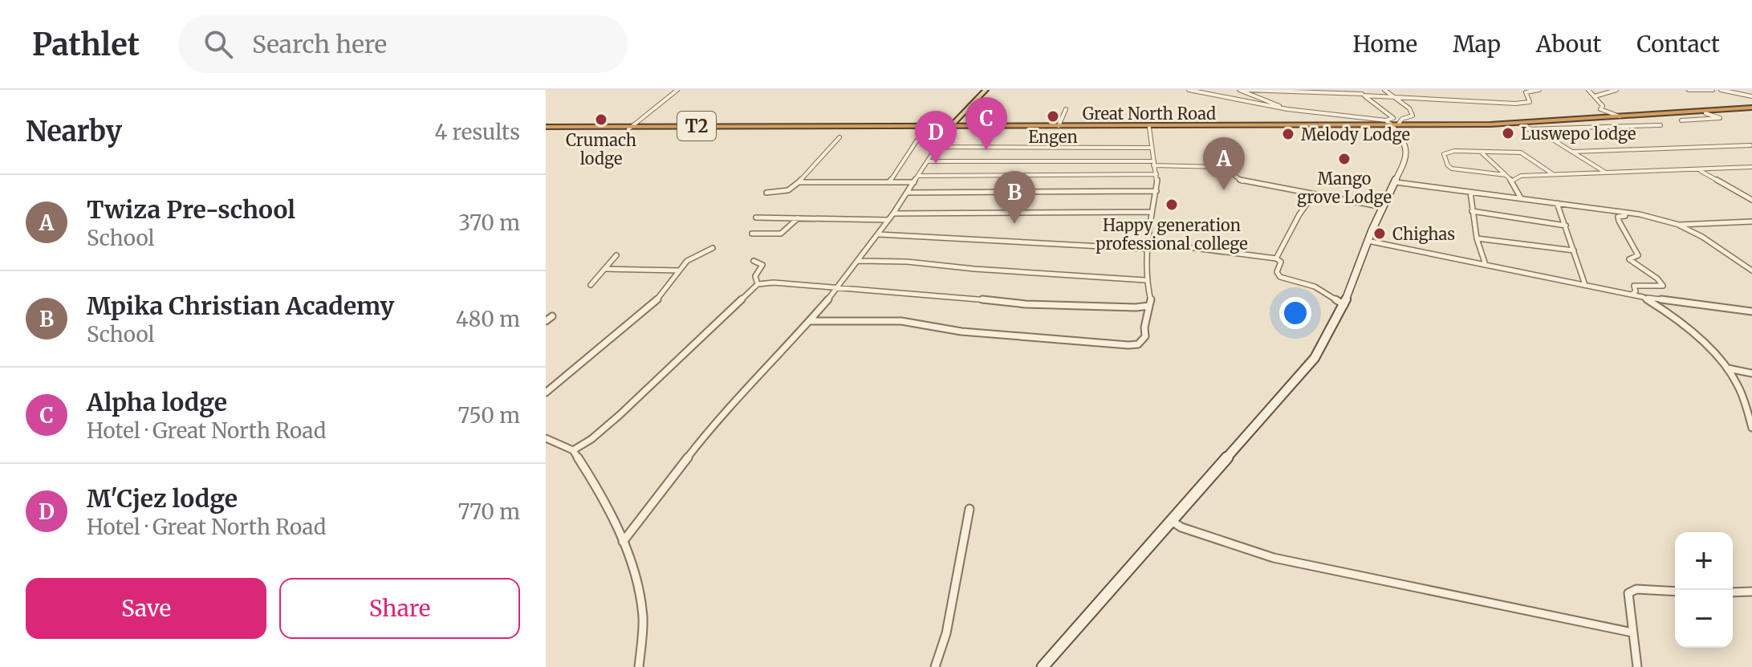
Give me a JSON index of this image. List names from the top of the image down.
{
  "streets": {
    "highway": ["Great North Road", "T2"]
  },
  "places": [
    "Engen",
    "Crumach lodge",
    "Luswepo lodge",
    "Melody Lodge",
    "Mango grove Lodge",
    "Happy generation professional college",
    "Chighas"
  ],
  "page": {
    "header": "Pathlet",
    "search": "Search here",
    "nav": [
      "Home",
      "Map",
      "About",
      "Contact"
    ],
    "heading": ["Nearby", "4 results"],
    "pins": [
      "C",
      "D",
      "A",
      "B"
    ],
    "list": [
      {
        "mark": "A",
        "name": "Twiza Pre-school",
        "note": "School",
        "value": "370 m"
      },
      {
        "mark": "B",
        "name": "Mpika Christian Academy",
        "note": "School",
        "value": "480 m"
      },
      {
        "mark": "C",
        "name": "Alpha lodge",
        "note": "Hotel · Great North Road",
        "value": "750 m"
      },
      {
        "mark": "D",
        "name": "M'Cjez lodge",
        "note": "Hotel · Great North Road",
        "value": "770 m"
      }
    ],
    "map_buttons": ["+", "−"],
    "buttons": ["Save", "Share"]
  }
}
